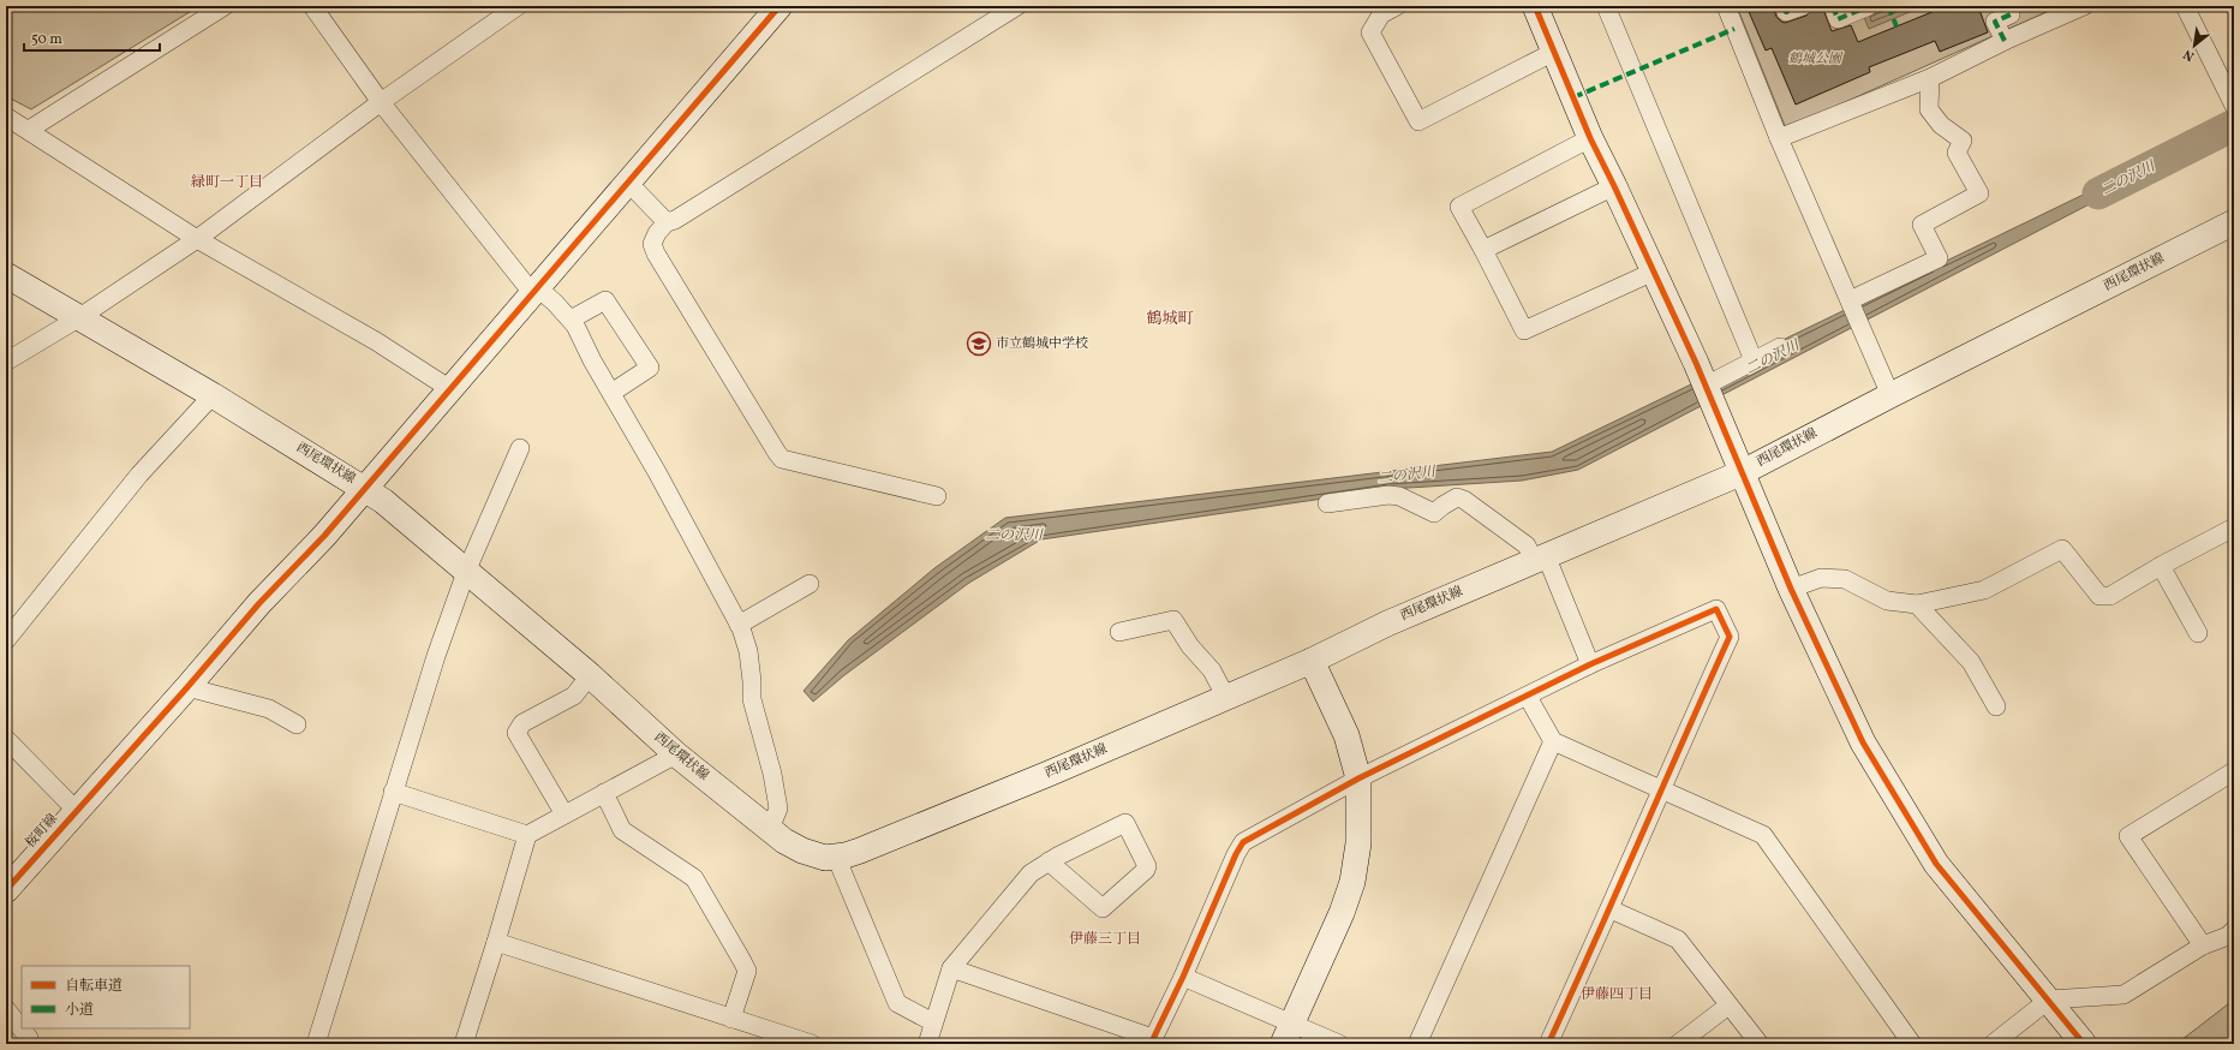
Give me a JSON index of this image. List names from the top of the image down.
{
  "streets": {
    "street": ["西尾環状線", "桜町線"]
  },
  "crossings": [
    ["西尾環状線", "桜町線"]
  ],
  "districts": [
    "緑町一丁目",
    "鶴城町",
    "伊藤三丁目",
    "伊藤四丁目"
  ],
  "water": ["二の沢川"],
  "parks": ["鶴城公園"],
  "places": {
    "school or university": ["市立鶴城中学校"]
  },
  "legend": ["自転車道", "小道"],
  "scale_bar": "50 m",
  "north": "bottom left"
}
